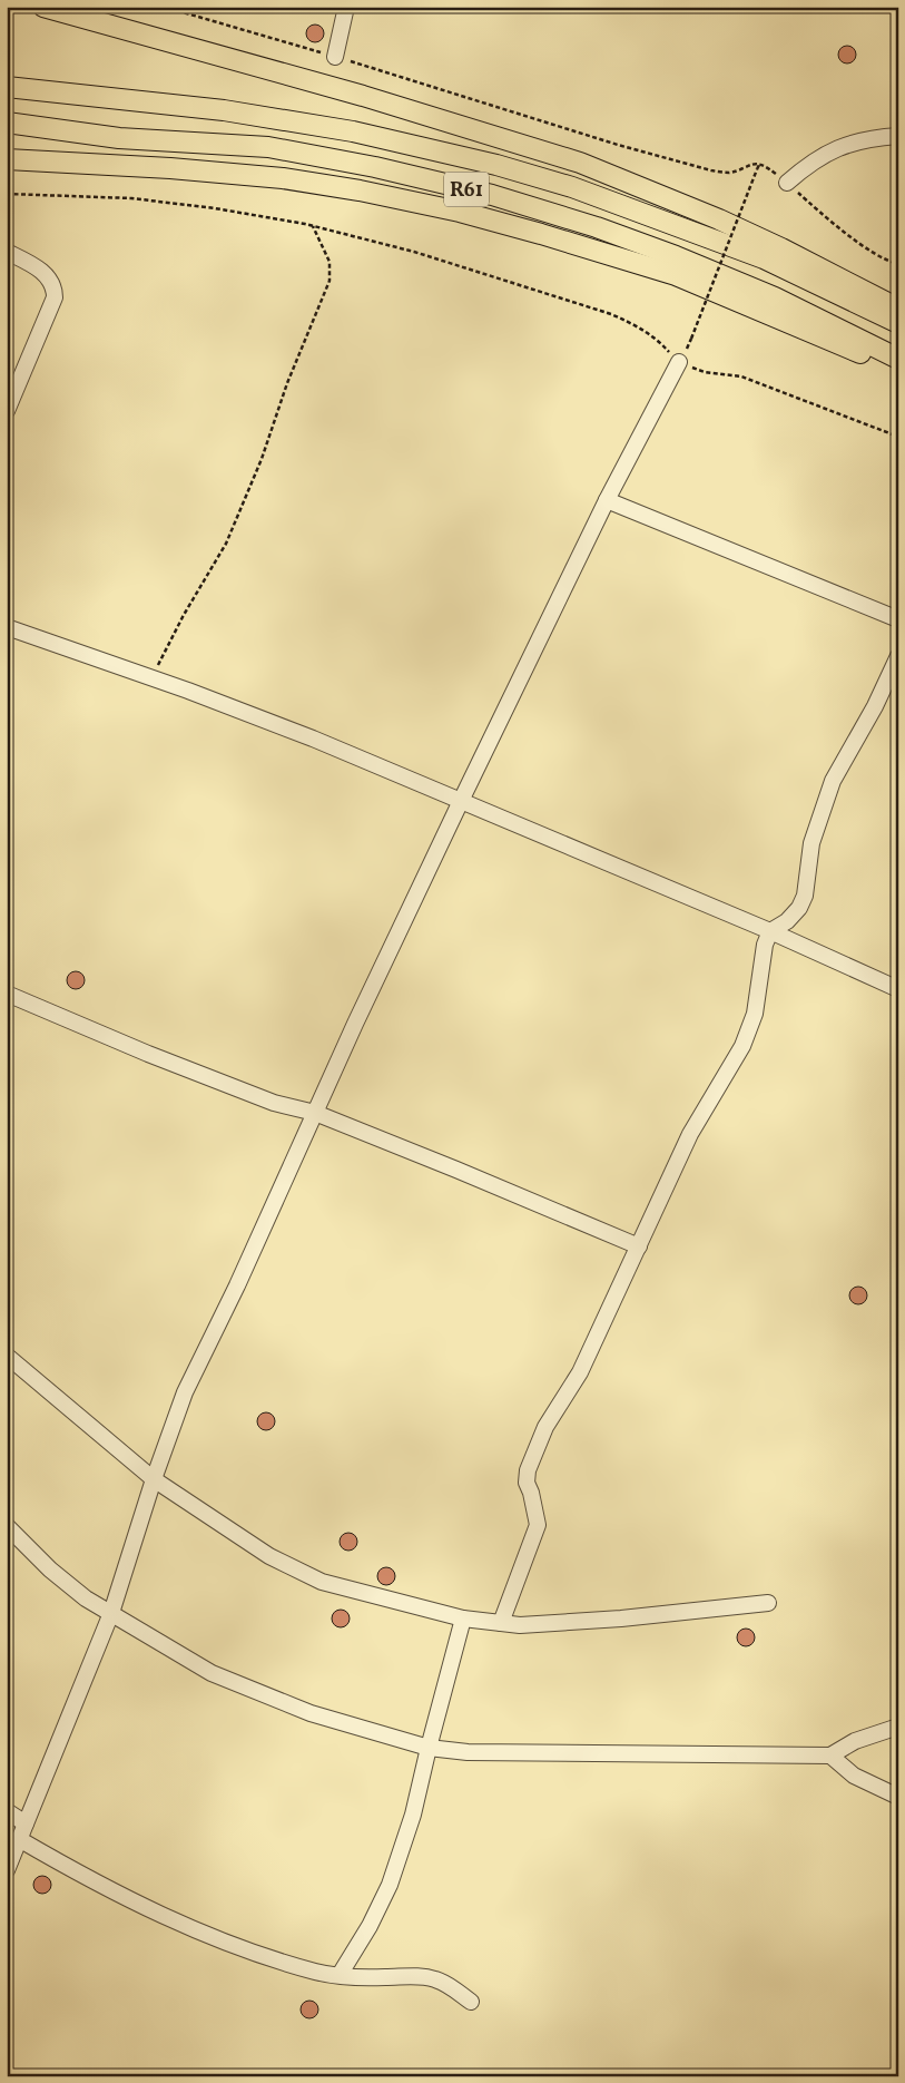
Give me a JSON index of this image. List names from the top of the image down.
{
  "streets": {
    "main road": ["R61"]
  }
}
